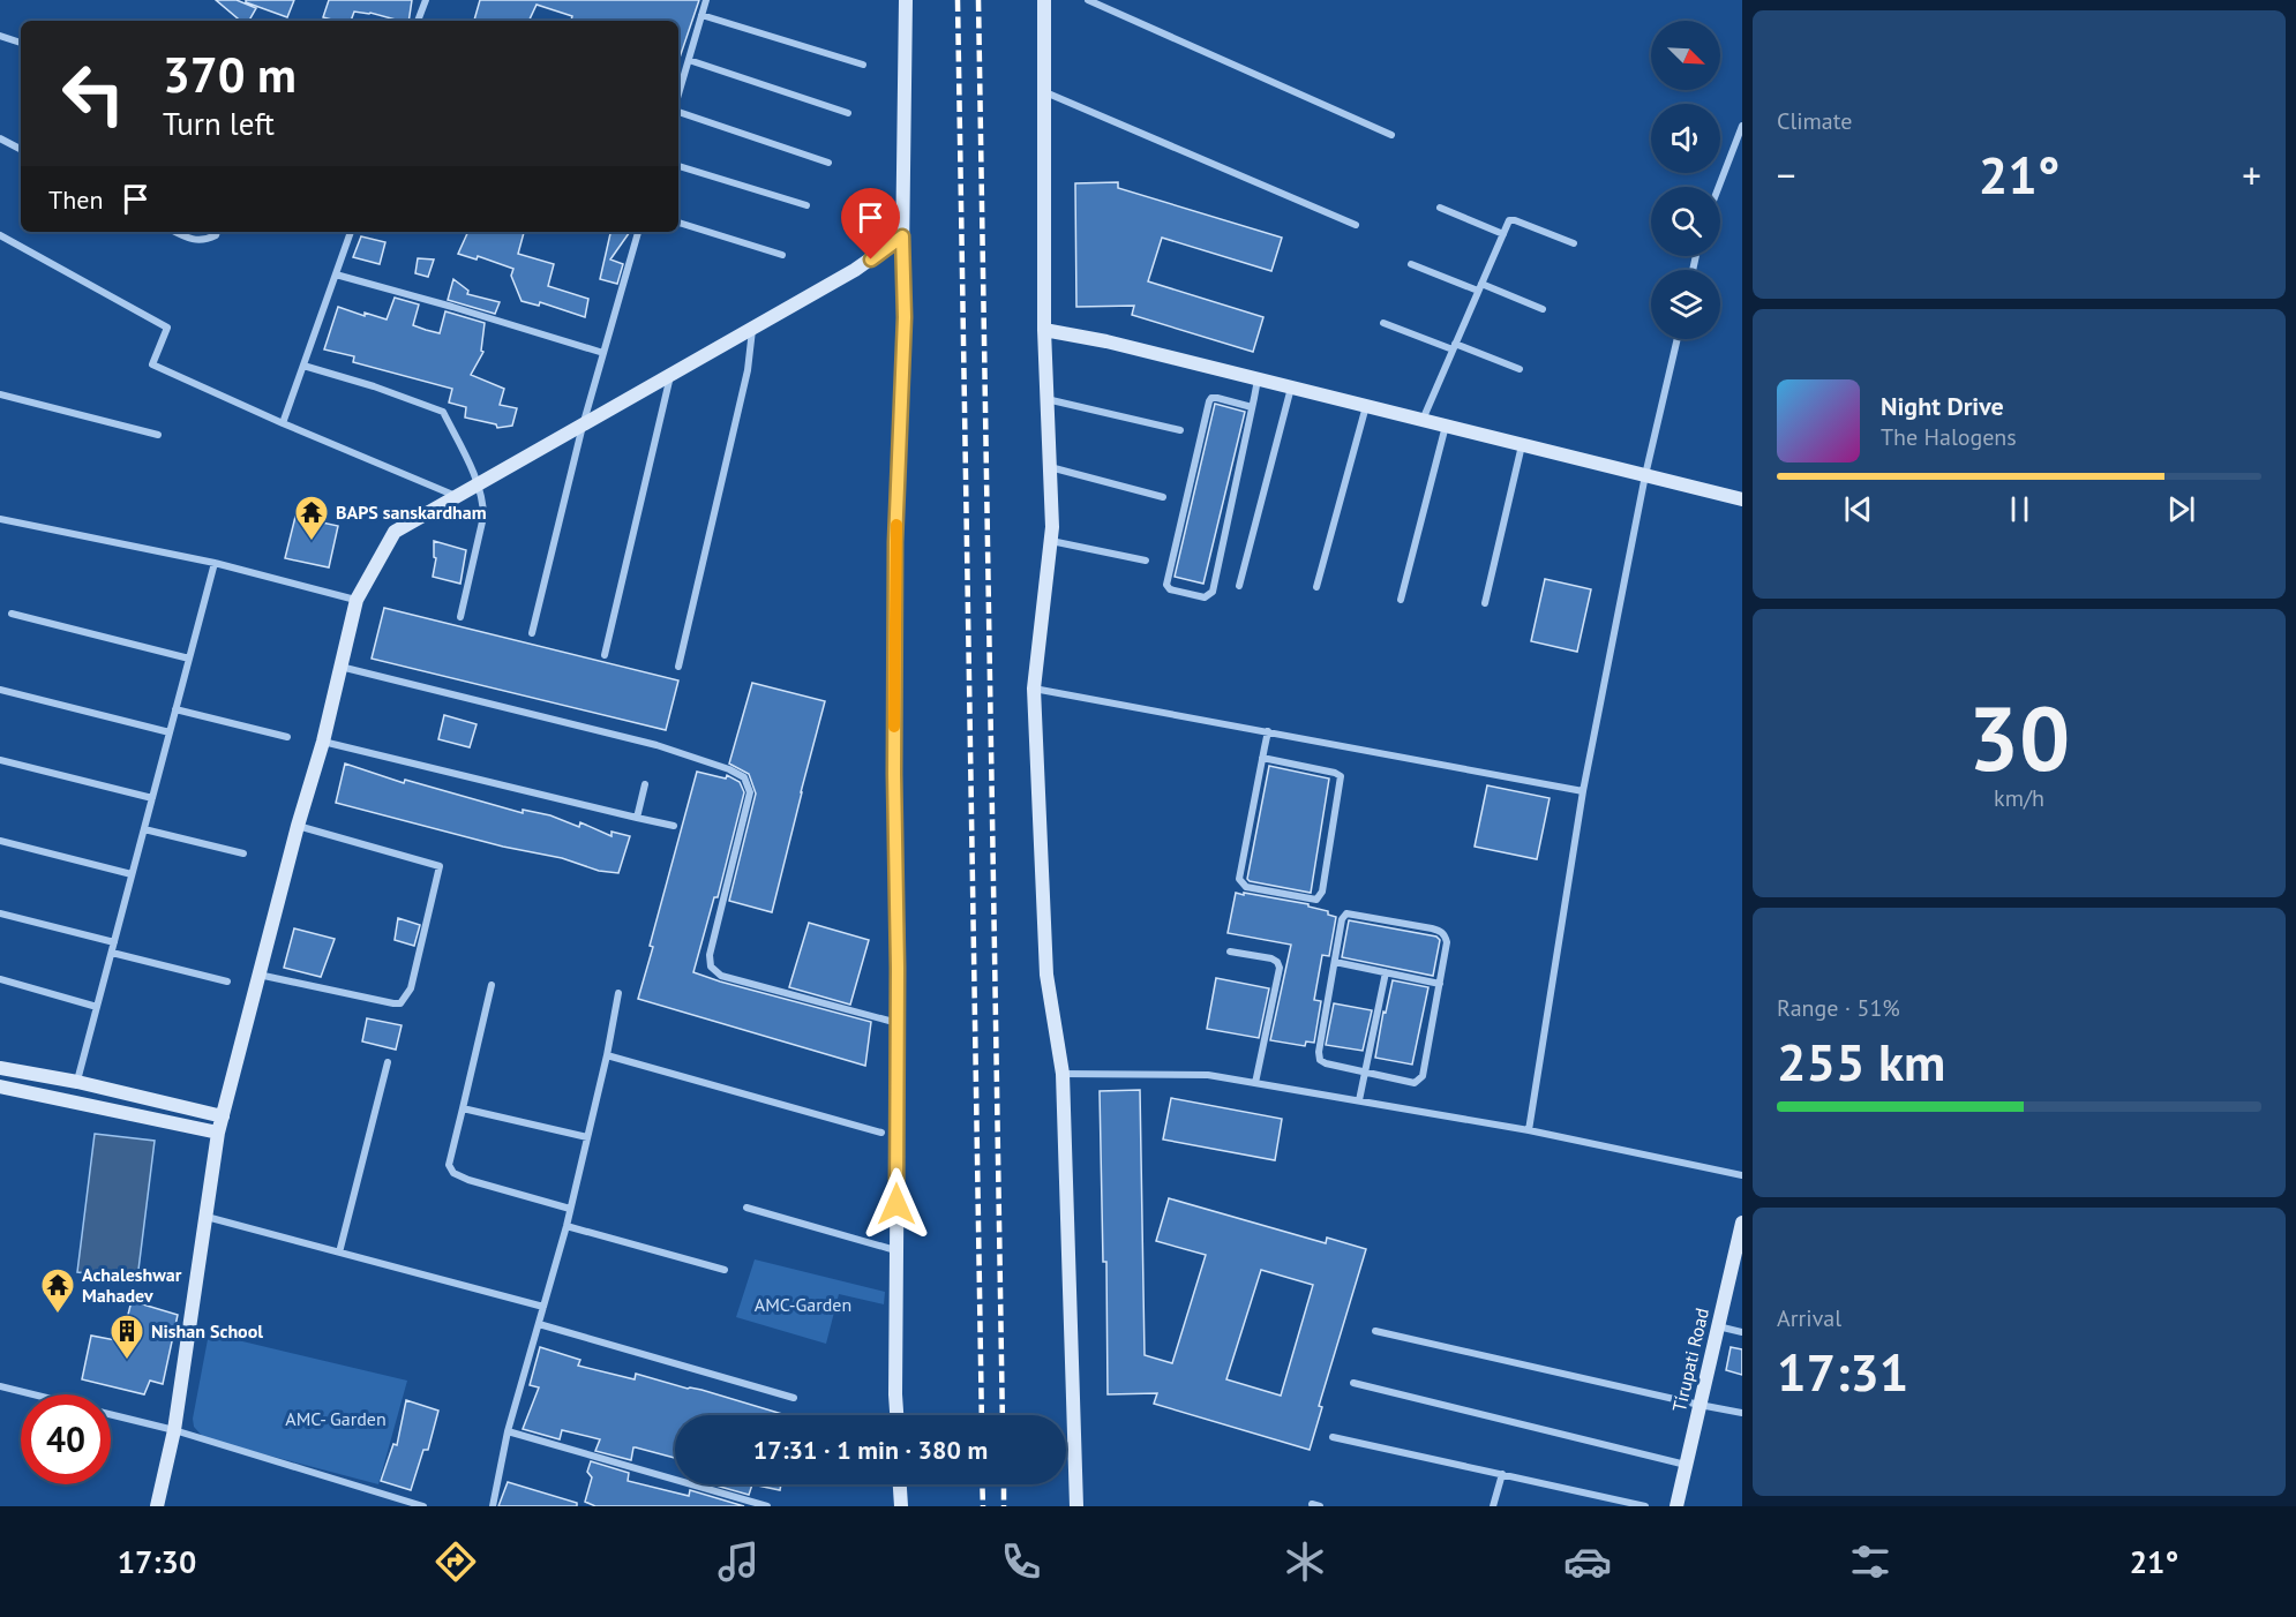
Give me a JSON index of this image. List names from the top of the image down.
{
  "streets": {
    "street": ["Tirupati Road"]
  },
  "parks": ["AMC-Garden", "AMC- Garden"],
  "places": {
    "temple": ["BAPS sanskardham", "Achaleshwar Mahadev"],
    "building": ["Nishan School"]
  },
  "north": "bottom right",
  "page": {
    "tile": [
      "Climate",
      ["30", "km/h"],
      ["Range · 51%", "255 km"],
      ["Arrival", "17:31"]
    ],
    "turn": ["370 m", "Turn left"],
    "heat": ["−", "21°", "+"],
    "then": "Then",
    "song": ["Night Drive", "The Halogens"],
    "limit": "40",
    "trip": "17:31 · 1 min · 380 m",
    "tabs": ["17:30", "21°"]
  }
}
